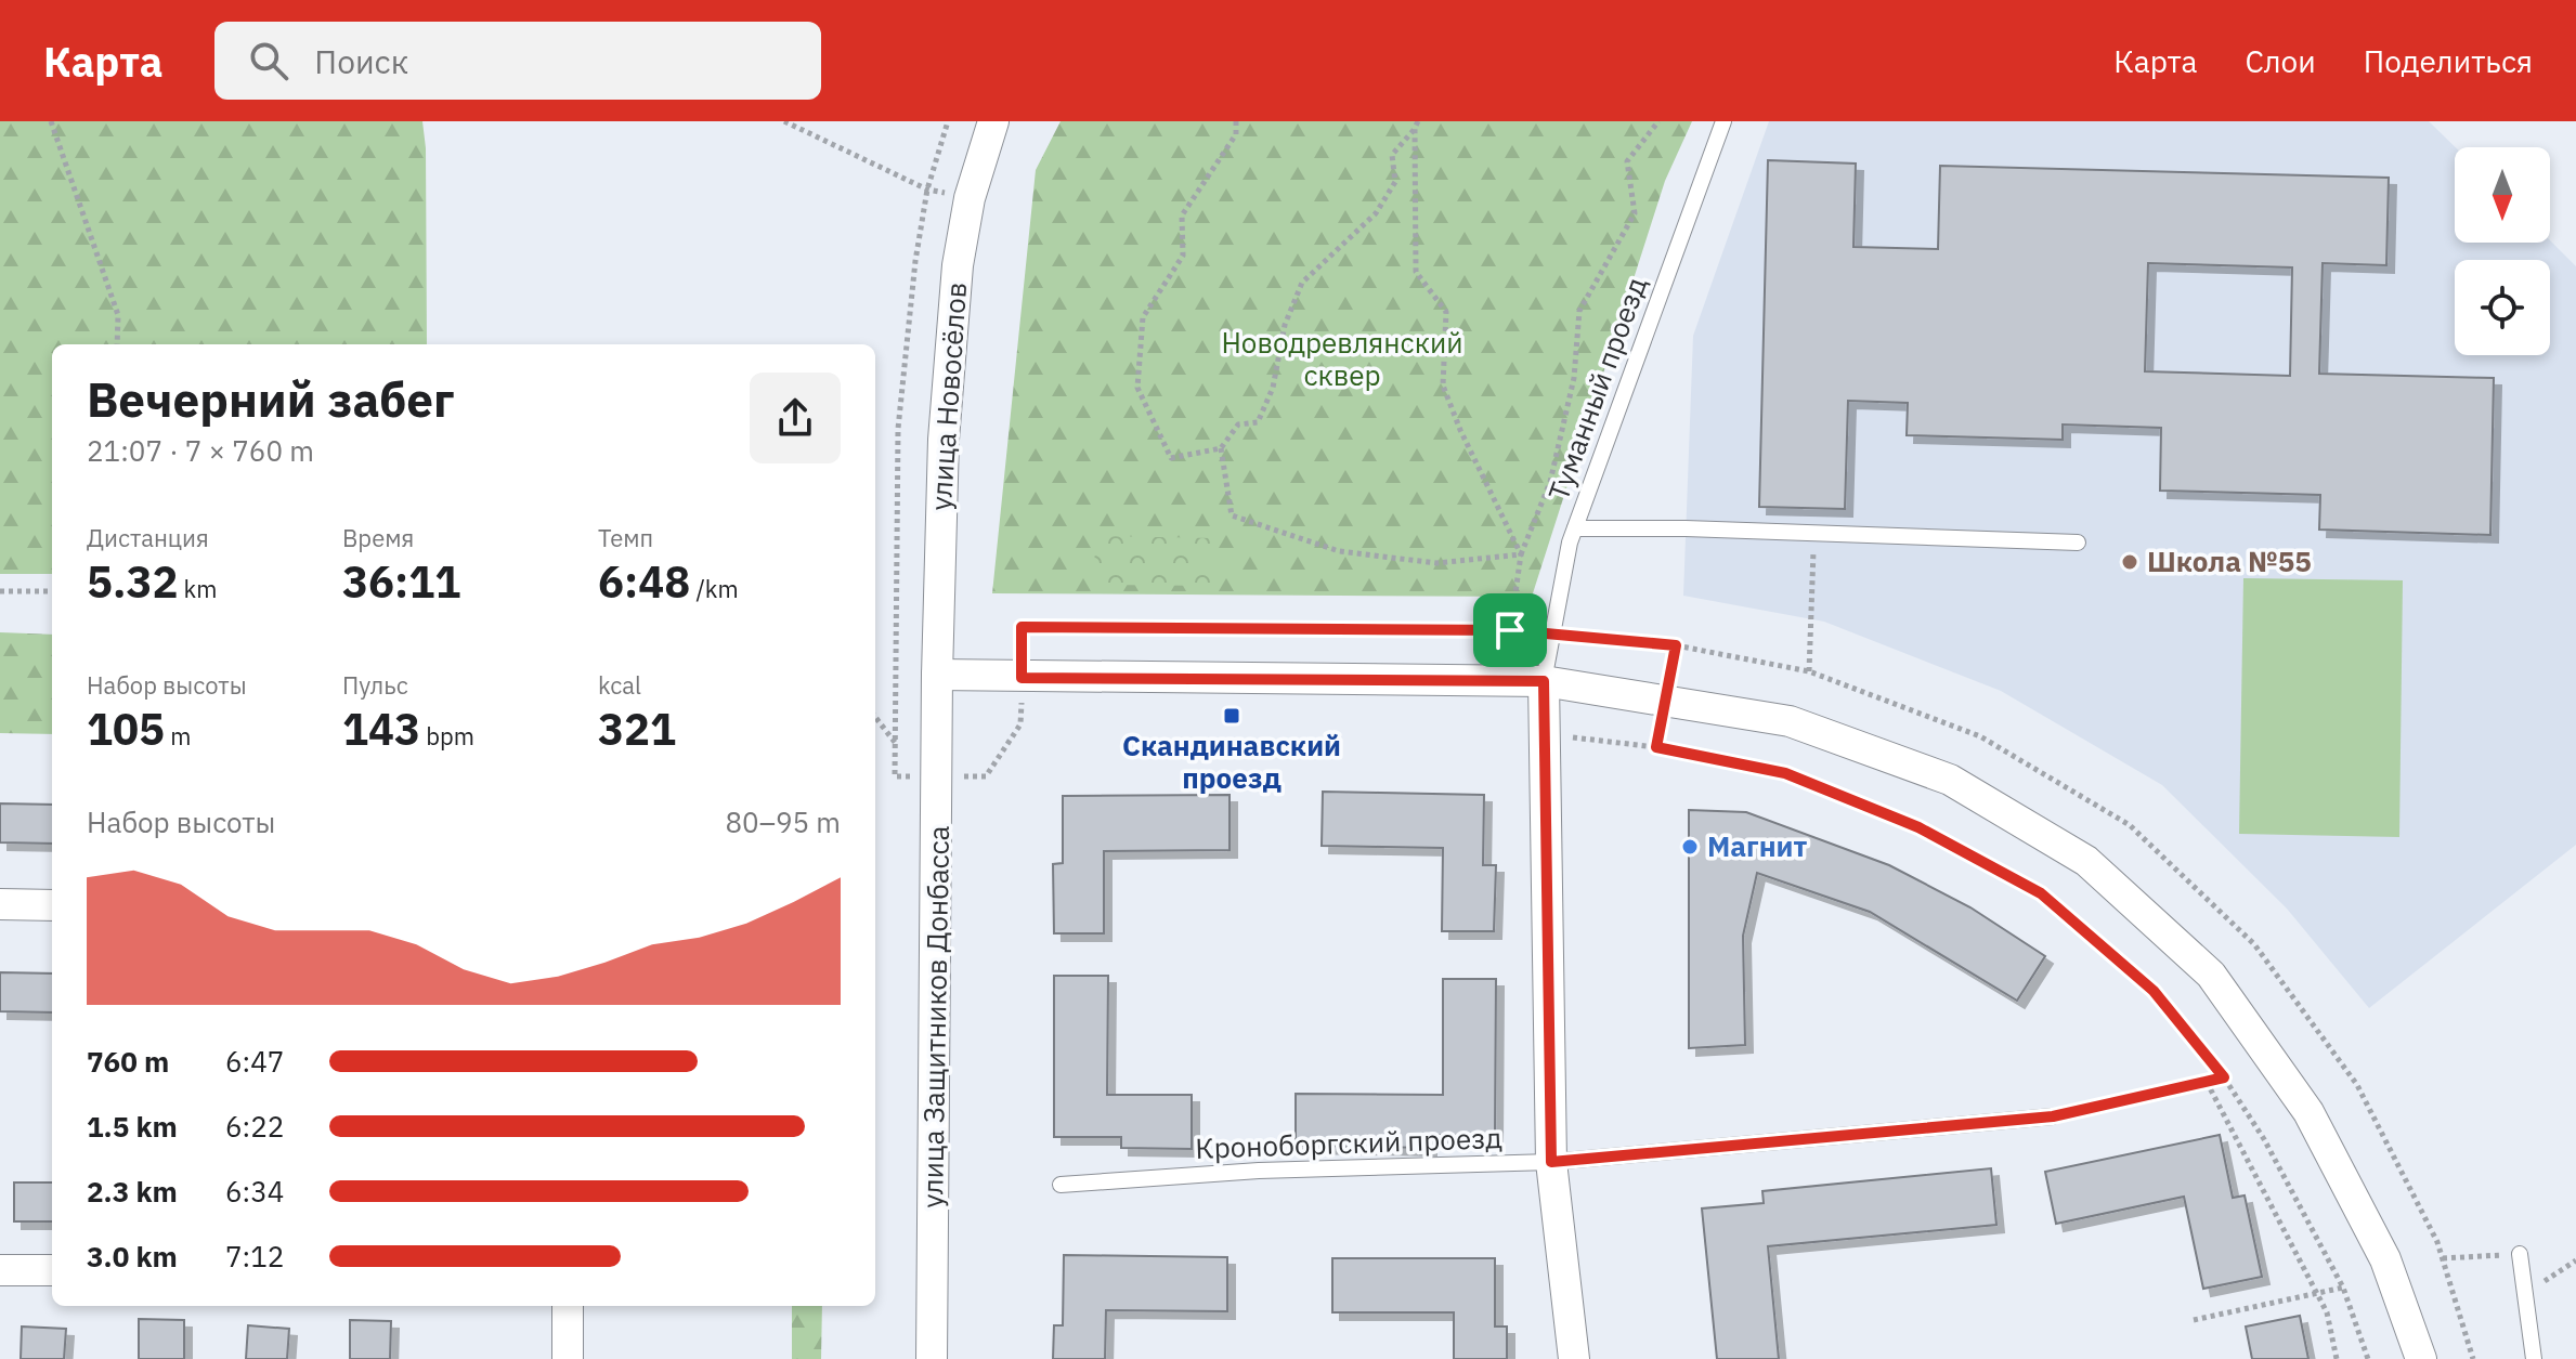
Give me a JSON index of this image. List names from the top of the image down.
{
  "streets": {
    "street": ["улица Новосёлов", "улица Защитников Донбасса"],
    "lane": ["Туманный проезд", "Кроноборгский проезд"]
  },
  "crossings": [
    ["улица Новосёлов", "улица Защитников Донбасса"]
  ],
  "parks": ["Новодревлянский сквер"],
  "places": {
    "other": ["Школа №55", "Магнит"],
    "transit": ["Скандинавский проезд"]
  },
  "north": "bottom",
  "page": {
    "header": "Карта",
    "search": "Поиск",
    "nav": ["Карта", "Слои", "Поделиться"],
    "heading": ["Вечерний забег", "21:07 · 7 × 760 m"],
    "stats": [
      ["Дистанция", "5.32 km"],
      ["Время", "36:11"],
      ["Темп", "6:48 /km"],
      ["Набор высоты", "105 m"],
      ["Пульс", "143 bpm"],
      ["kcal", "321"]
    ],
    "chart": ["Набор высоты", "80–95 m"],
    "list": [
      {
        "name": "760 m",
        "note": "6:47"
      },
      {
        "name": "1.5 km",
        "note": "6:22"
      },
      {
        "name": "2.3 km",
        "note": "6:34"
      },
      {
        "name": "3.0 km",
        "note": "7:12"
      }
    ]
  }
}
